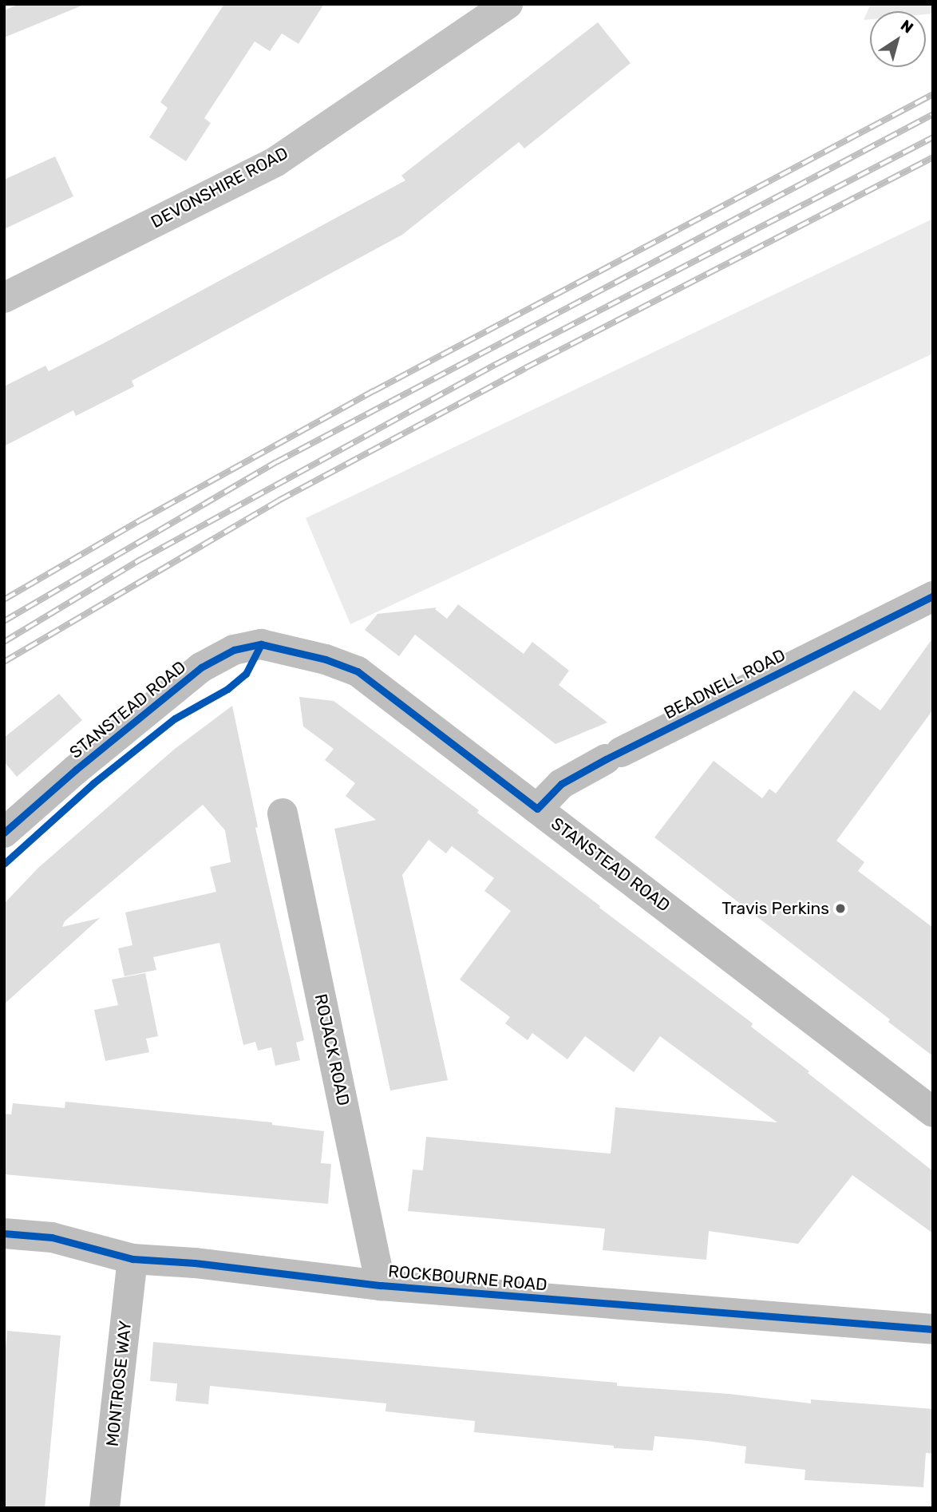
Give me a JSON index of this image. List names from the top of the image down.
{
  "streets": {
    "street": [
      "DEVONSHIRE ROAD",
      "BEADNELL ROAD",
      "STANSTEAD ROAD",
      "ROJACK ROAD",
      "ROCKBOURNE ROAD",
      "MONTROSE WAY"
    ]
  },
  "crossings": [
    ["BEADNELL ROAD", "STANSTEAD ROAD"],
    ["ROJACK ROAD", "ROCKBOURNE ROAD"],
    ["ROCKBOURNE ROAD", "MONTROSE WAY"]
  ],
  "places": ["Travis Perkins"],
  "north": "top right"
}
